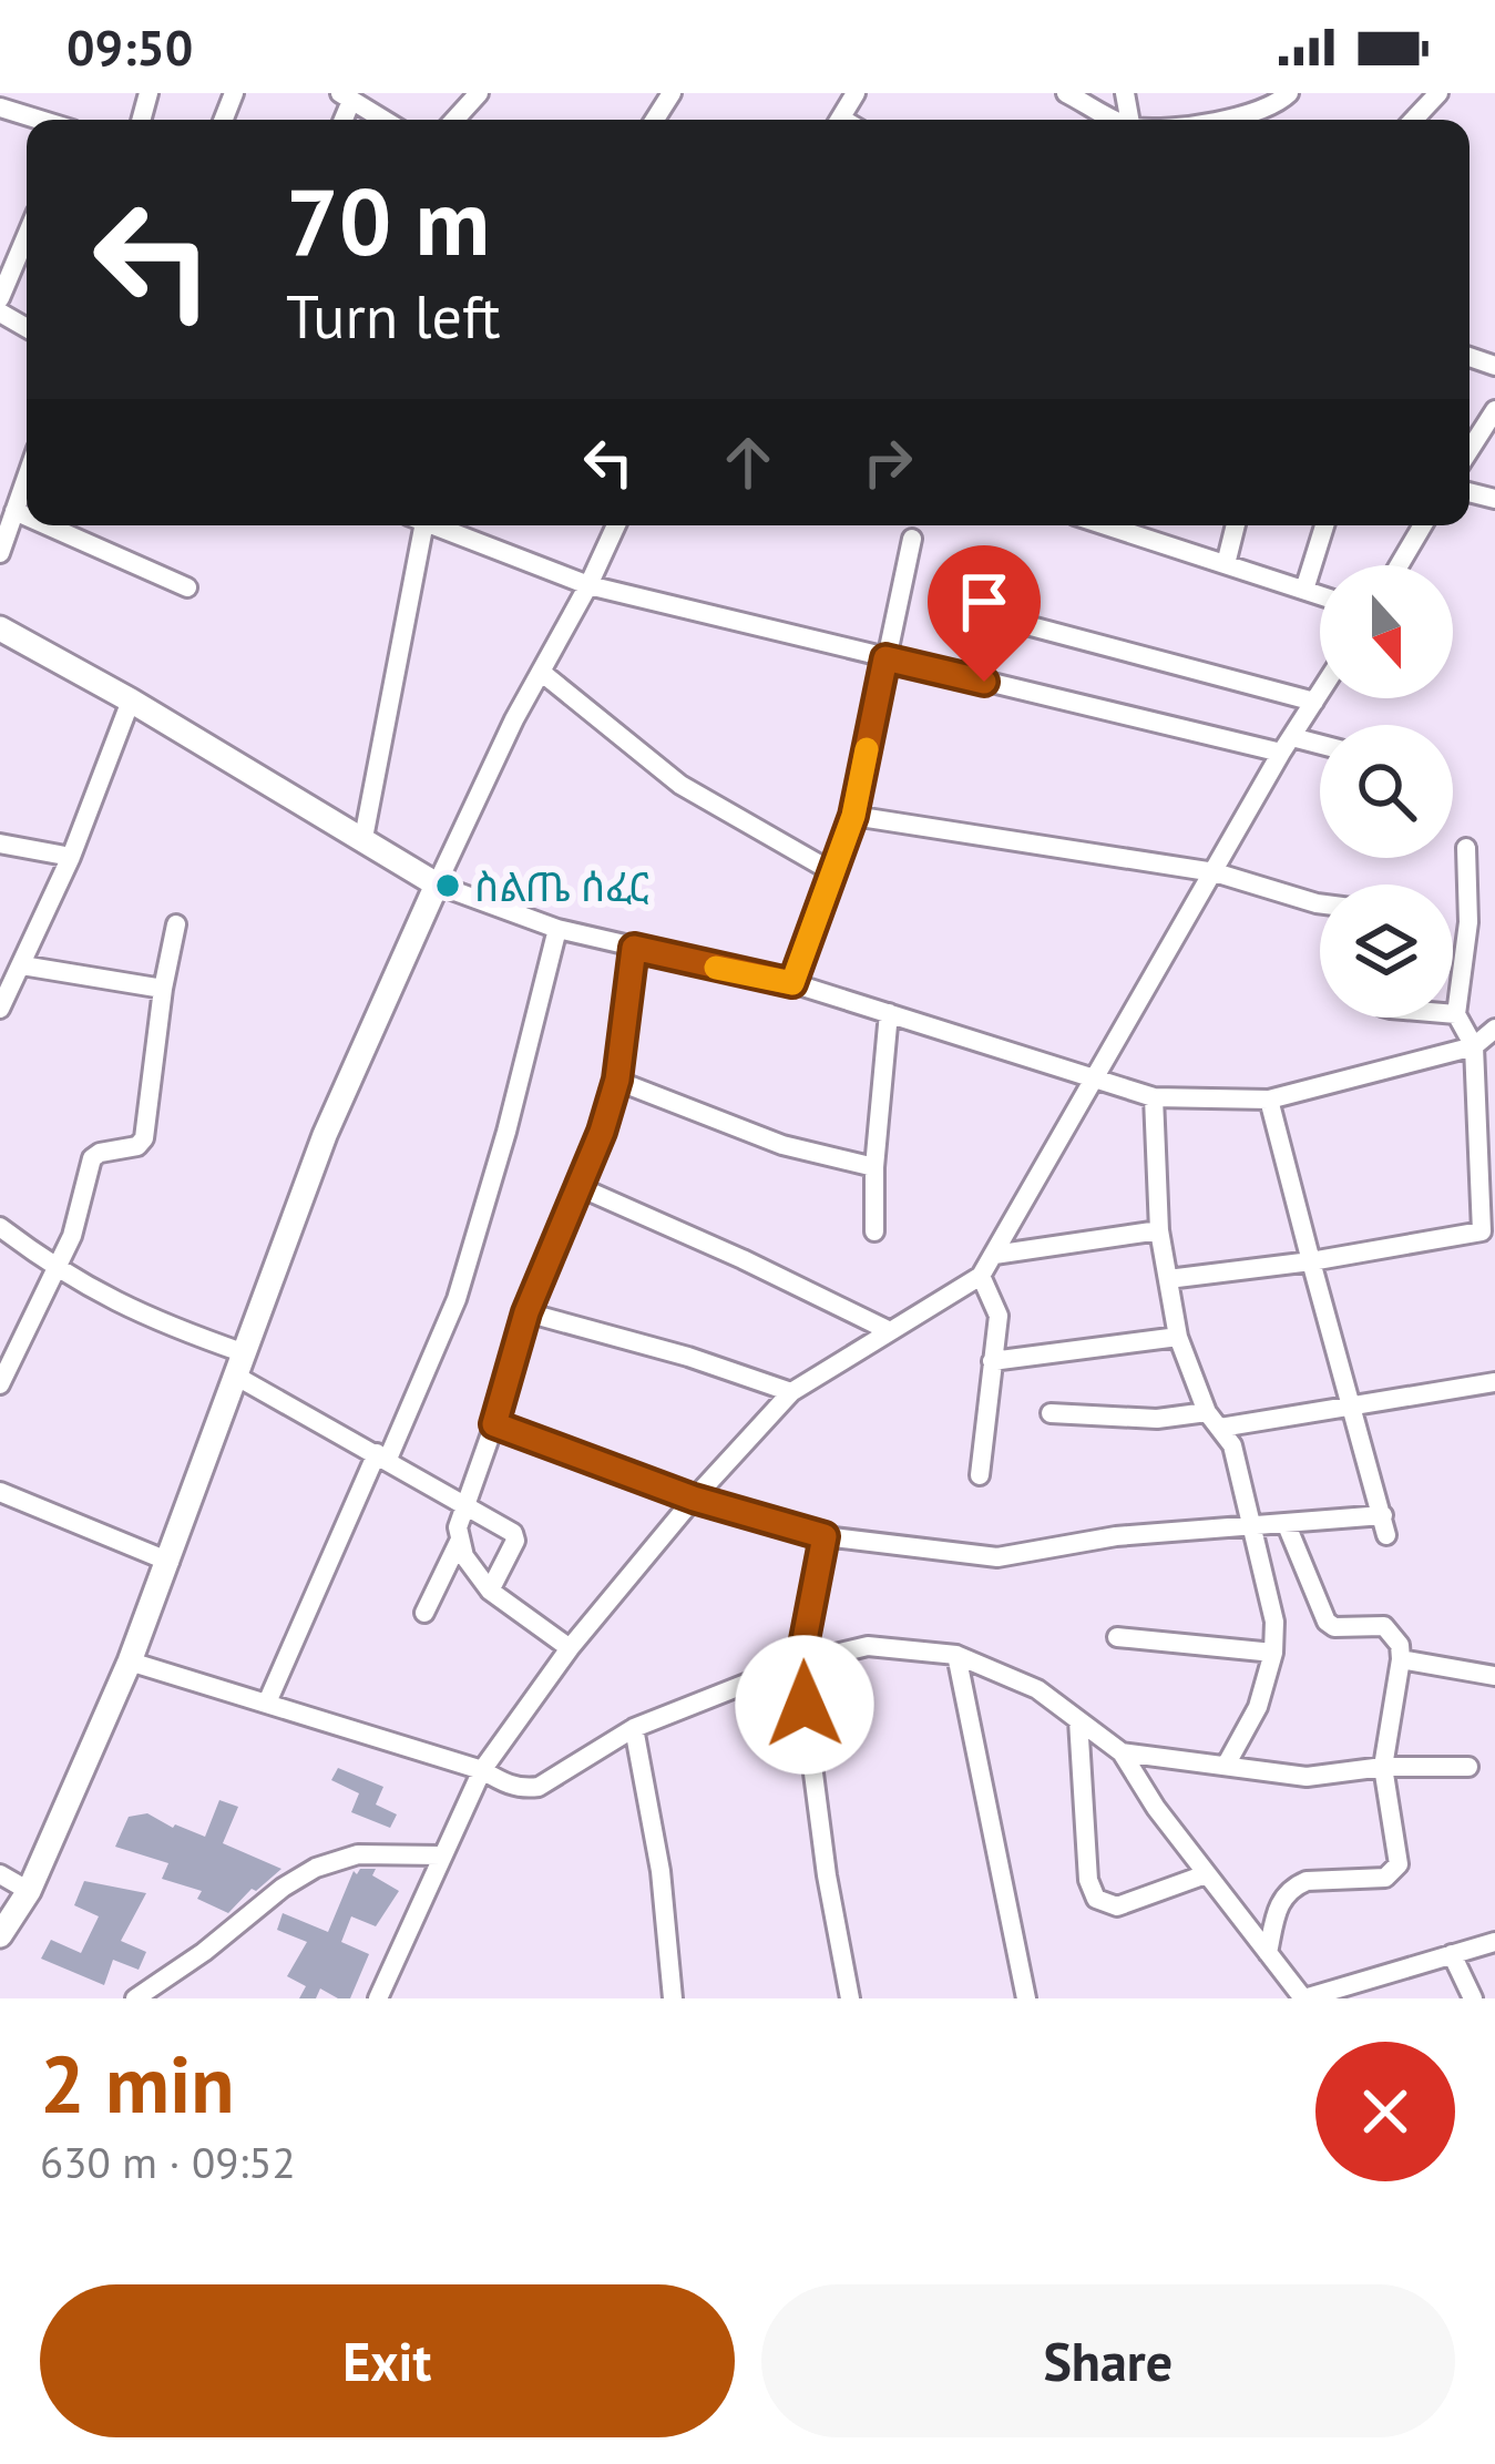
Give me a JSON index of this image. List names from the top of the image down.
{
  "places": ["ስልጤ ሰፈር"],
  "north": "bottom",
  "page": {
    "status": "09:50",
    "turn": ["70 m", "Turn left"],
    "heading": ["2 min", "630 m · 09:52"],
    "buttons": ["Exit", "Share"]
  }
}
